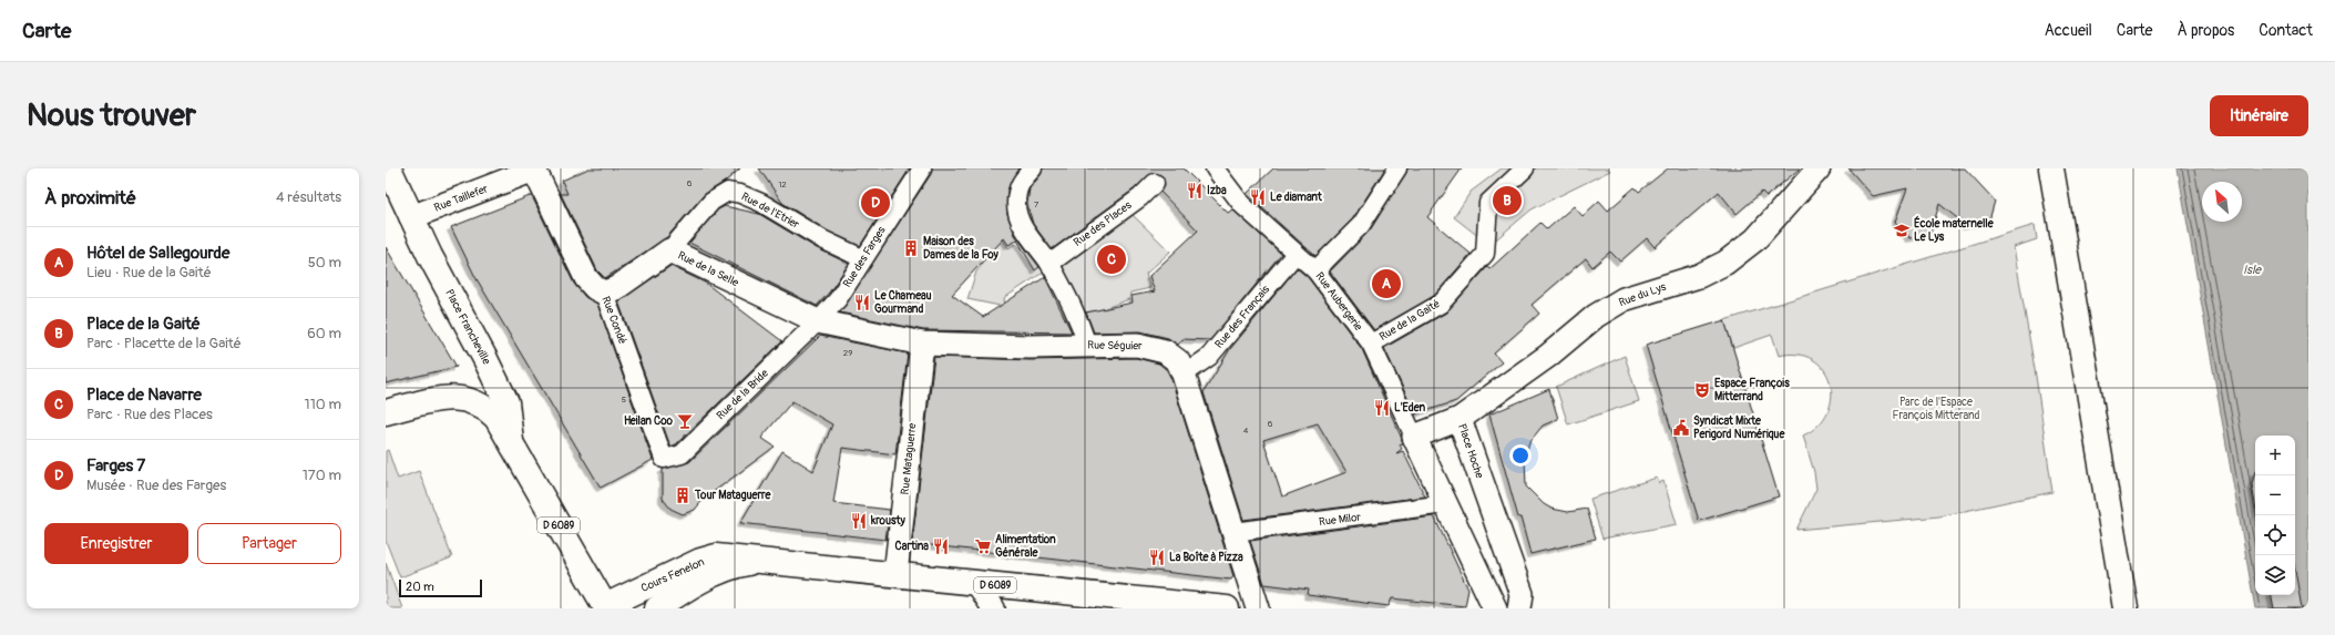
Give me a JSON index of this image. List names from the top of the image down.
{
  "streets": {
    "main road": ["Place Francheville", "D 6089", "Cours Fenelon"],
    "street": [
      "Rue Taillefer",
      "Rue de l'Etrier",
      "Rue des Places",
      "Rue des Farges",
      "Rue de la Selle",
      "Rue du Lys",
      "Rue Aubergerie",
      "Rue des Français",
      "Rue Condé",
      "Rue de la Gaité",
      "Rue Séguier",
      "Rue de la Bride",
      "Place Hoche",
      "Rue Mataguerre",
      "Rue Milor"
    ]
  },
  "crossings": [
    ["Rue Taillefer", "Rue Condé"],
    ["Rue Taillefer", "Place Francheville"],
    ["Rue de l'Etrier", "Rue des Farges"],
    ["Rue de l'Etrier", "Rue de la Selle"],
    ["Rue des Farges", "Rue de la Selle"],
    ["Rue des Farges", "Rue Séguier"],
    ["Rue des Farges", "Rue de la Bride"],
    ["Rue de la Selle", "Rue Condé"],
    ["Rue de la Selle", "Rue Séguier"],
    ["Rue de la Selle", "Rue de la Bride"],
    ["Rue du Lys", "Place Hoche"],
    ["Rue Aubergerie", "Rue des Français"],
    ["Rue Aubergerie", "Rue de la Gaité"],
    ["Rue Aubergerie", "Place Hoche"],
    ["Rue des Français", "Rue Séguier"],
    ["Rue Condé", "Rue de la Bride"],
    ["Place Francheville", "Cours Fenelon"],
    ["Rue Séguier", "Rue de la Bride"],
    ["Rue Séguier", "Rue Mataguerre"],
    ["Rue Séguier", "Rue Milor"],
    ["Rue Mataguerre", "D 6089"],
    ["D 6089", "Cours Fenelon"]
  ],
  "water": ["Isle"],
  "parks": ["Parc de l'Espace François Mitterand"],
  "places": {
    "restaurant": [
      "Izba",
      "Le diamant",
      "Le Chameau Gourmand",
      "L'Eden",
      "krousty",
      "Cartina",
      "La Boîte à Pizza"
    ],
    "school or university": ["École maternelle Le Lys"],
    "building": ["Maison des Dames de la Foy", "Tour Mataguerre"],
    "theatre": ["Espace François Mitterrand"],
    "bar": ["Heilan Coo"],
    "public building": ["Syndicat Mixte Perigord Numérique"],
    "supermarket": ["Alimentation Générale"]
  },
  "house_numbers": [
    "6",
    "12",
    "7",
    "29",
    "5",
    "6",
    "4"
  ],
  "scale_bar": "20 m",
  "north": "top left",
  "page": {
    "header": "Carte",
    "nav": [
      "Accueil",
      "Carte",
      "À propos",
      "Contact"
    ],
    "buttons": [
      "Itinéraire",
      ["Enregistrer", "Partager"]
    ],
    "title": "Nous trouver",
    "heading": ["À proximité", "4 résultats"],
    "pins": [
      "B",
      "D",
      "C",
      "A"
    ],
    "list": [
      {
        "mark": "A",
        "name": "Hôtel de Sallegourde",
        "note": "Lieu · Rue de la Gaité",
        "value": "50 m"
      },
      {
        "mark": "B",
        "name": "Place de la Gaité",
        "note": "Parc · Placette de la Gaité",
        "value": "60 m"
      },
      {
        "mark": "C",
        "name": "Place de Navarre",
        "note": "Parc · Rue des Places",
        "value": "110 m"
      },
      {
        "mark": "D",
        "name": "Farges 7",
        "note": "Musée · Rue des Farges",
        "value": "170 m"
      }
    ],
    "map_buttons": ["+", "−"],
    "scale": "20 m"
  }
}
